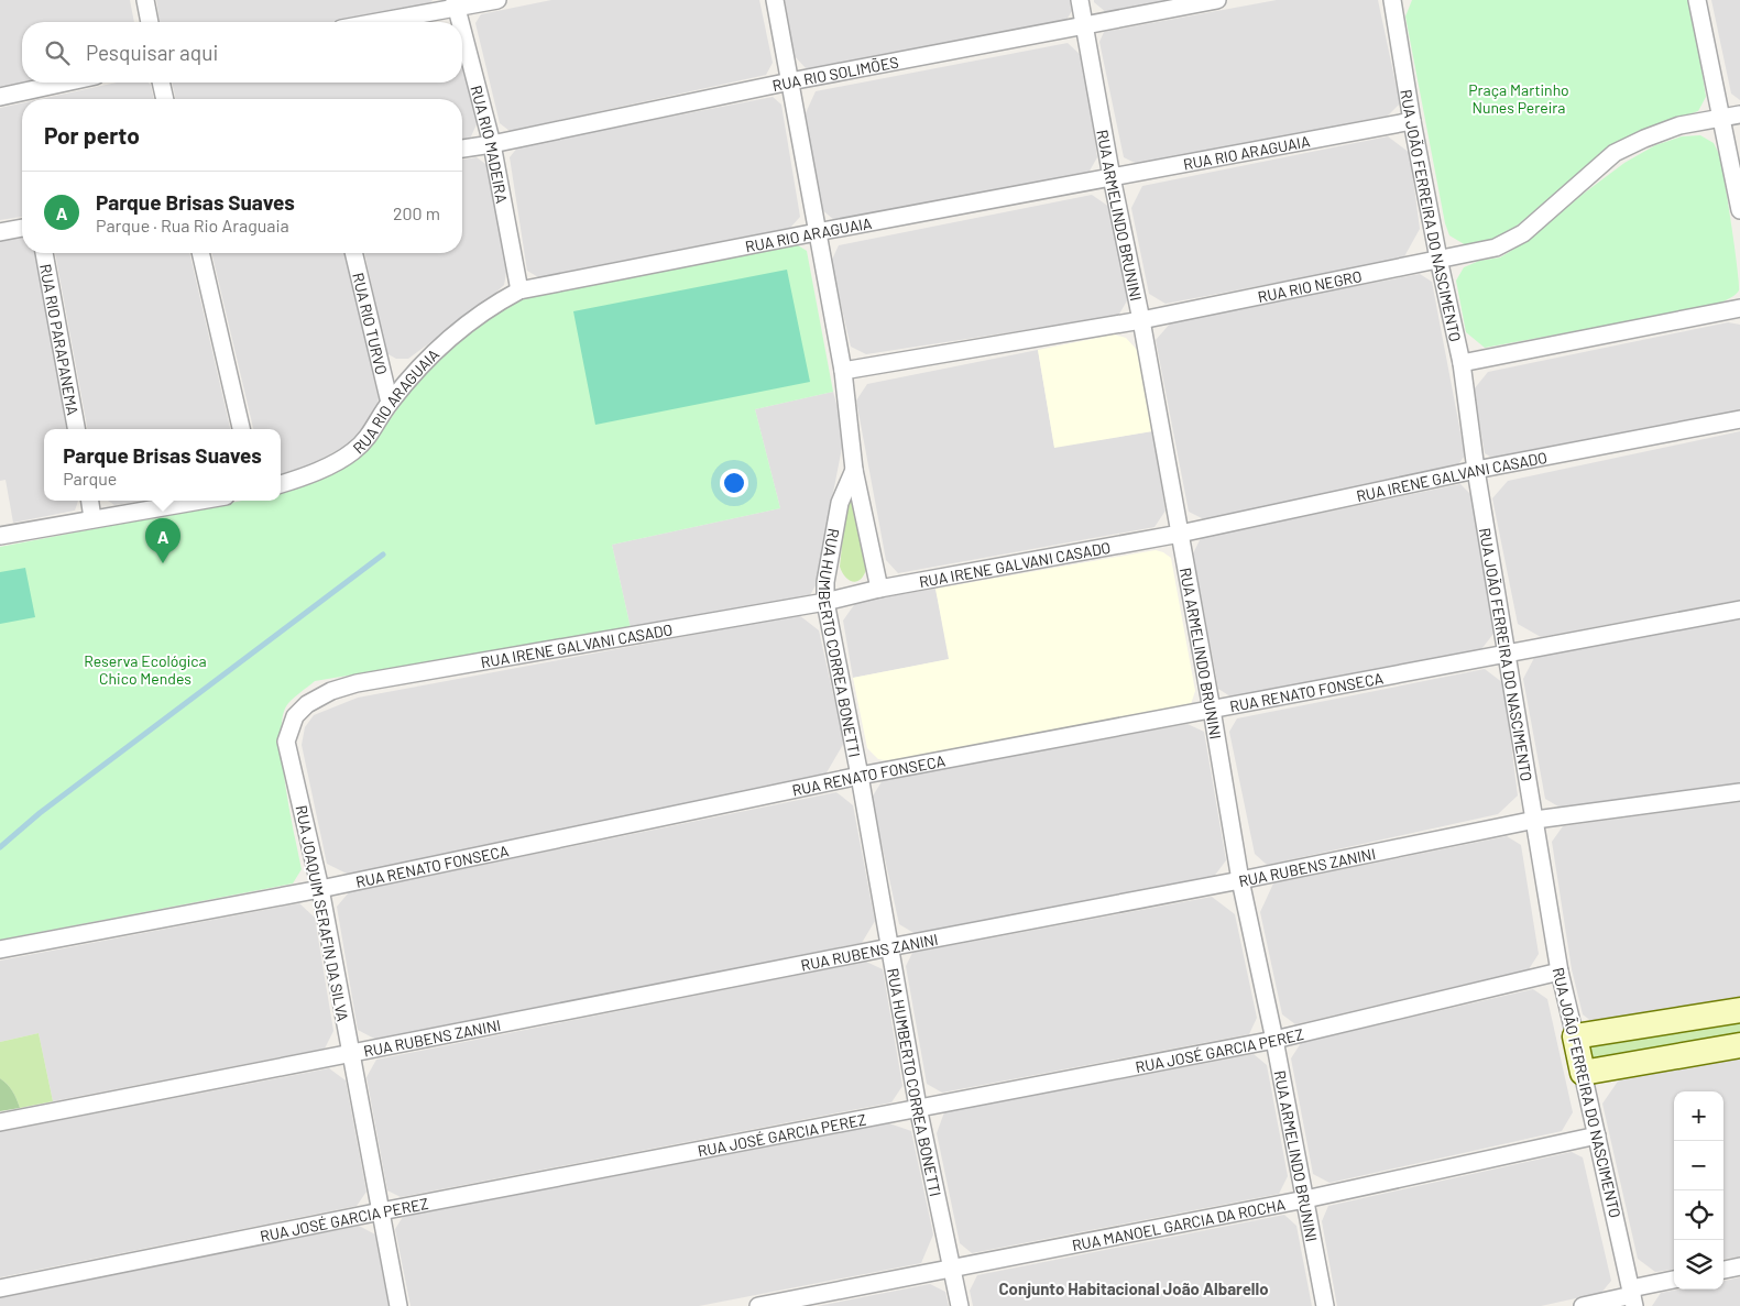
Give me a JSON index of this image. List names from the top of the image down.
{
  "streets": {
    "street": [
      "RUA RIO SOLIMÕES",
      "RUA RIO MADEIRA",
      "RUA RIO ARAGUAIA",
      "RUA ARMELINDO BRUNINI",
      "RUA JOÃO FERREIRA DO NASCIMENTO",
      "RUA RIO NEGRO",
      "RUA RIO TURVO",
      "RUA RIO PARAPANEMA",
      "RUA IRENE GALVANI CASADO",
      "RUA HUMBERTO CORREA BONETTI",
      "RUA RENATO FONSECA",
      "RUA RUBENS ZANINI",
      "RUA JOAQUIM SERAFIN DA SILVA",
      "RUA JOSÉ GARCIA PEREZ",
      "RUA MANOEL GARCIA DA ROCHA"
    ]
  },
  "crossings": [
    ["RUA RIO SOLIMÕES", "RUA RIO MADEIRA"],
    ["RUA RIO SOLIMÕES", "RUA ARMELINDO BRUNINI"],
    ["RUA RIO SOLIMÕES", "RUA HUMBERTO CORREA BONETTI"],
    ["RUA RIO MADEIRA", "RUA RIO ARAGUAIA"],
    ["RUA RIO ARAGUAIA", "RUA ARMELINDO BRUNINI"],
    ["RUA RIO ARAGUAIA", "RUA JOÃO FERREIRA DO NASCIMENTO"],
    ["RUA RIO ARAGUAIA", "RUA RIO TURVO"],
    ["RUA RIO ARAGUAIA", "RUA HUMBERTO CORREA BONETTI"],
    ["RUA ARMELINDO BRUNINI", "RUA RIO NEGRO"],
    ["RUA ARMELINDO BRUNINI", "RUA IRENE GALVANI CASADO"],
    ["RUA ARMELINDO BRUNINI", "RUA RENATO FONSECA"],
    ["RUA ARMELINDO BRUNINI", "RUA RUBENS ZANINI"],
    ["RUA ARMELINDO BRUNINI", "RUA JOSÉ GARCIA PEREZ"],
    ["RUA ARMELINDO BRUNINI", "RUA MANOEL GARCIA DA ROCHA"],
    ["RUA JOÃO FERREIRA DO NASCIMENTO", "RUA RIO NEGRO"],
    ["RUA JOÃO FERREIRA DO NASCIMENTO", "RUA IRENE GALVANI CASADO"],
    ["RUA JOÃO FERREIRA DO NASCIMENTO", "RUA RENATO FONSECA"],
    ["RUA JOÃO FERREIRA DO NASCIMENTO", "RUA RUBENS ZANINI"],
    ["RUA JOÃO FERREIRA DO NASCIMENTO", "RUA JOSÉ GARCIA PEREZ"],
    ["RUA JOÃO FERREIRA DO NASCIMENTO", "RUA MANOEL GARCIA DA ROCHA"],
    ["RUA RIO NEGRO", "RUA HUMBERTO CORREA BONETTI"],
    ["RUA IRENE GALVANI CASADO", "RUA HUMBERTO CORREA BONETTI"],
    ["RUA IRENE GALVANI CASADO", "RUA JOAQUIM SERAFIN DA SILVA"],
    ["RUA HUMBERTO CORREA BONETTI", "RUA RENATO FONSECA"],
    ["RUA HUMBERTO CORREA BONETTI", "RUA RUBENS ZANINI"],
    ["RUA HUMBERTO CORREA BONETTI", "RUA JOSÉ GARCIA PEREZ"],
    ["RUA HUMBERTO CORREA BONETTI", "RUA MANOEL GARCIA DA ROCHA"],
    ["RUA RENATO FONSECA", "RUA JOAQUIM SERAFIN DA SILVA"],
    ["RUA RUBENS ZANINI", "RUA JOAQUIM SERAFIN DA SILVA"],
    ["RUA JOAQUIM SERAFIN DA SILVA", "RUA JOSÉ GARCIA PEREZ"]
  ],
  "districts": ["Conjunto Habitacional João Albarello"],
  "parks": ["Praça Martinho Nunes Pereira", "Reserva Ecológica Chico Mendes"],
  "page": {
    "search": "Pesquisar aqui",
    "heading": "Por perto",
    "list": [
      {
        "mark": "A",
        "name": "Parque Brisas Suaves",
        "note": "Parque · Rua Rio Araguaia",
        "value": "200 m"
      }
    ],
    "popup": ["Parque Brisas Suaves", "Parque"],
    "pins": "A",
    "map_buttons": ["+", "−"]
  }
}
